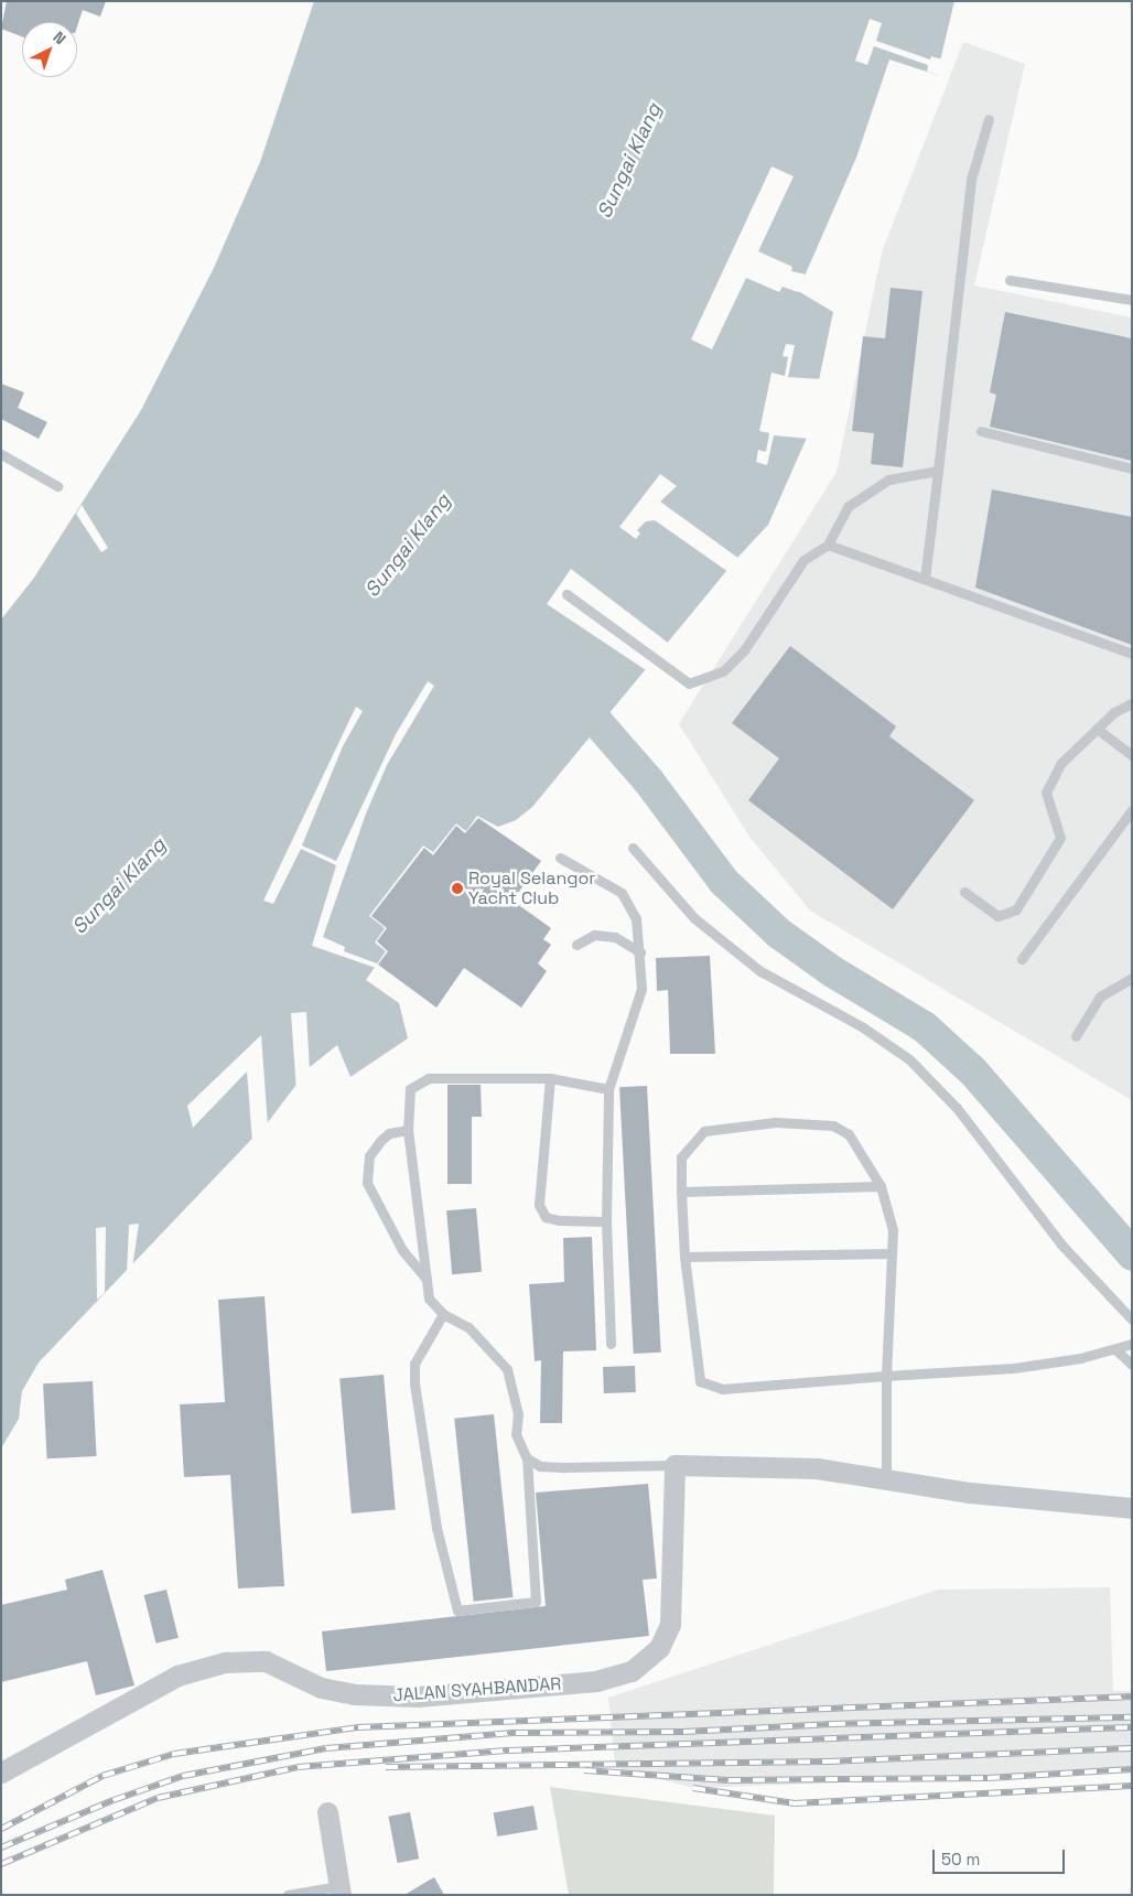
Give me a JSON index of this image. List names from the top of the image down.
{
  "streets": {
    "street": ["JALAN SYAHBANDAR"]
  },
  "water": ["Sungai Klang"],
  "places": ["Royal Selangor Yacht Club"],
  "scale_bar": "50 m",
  "north": "top right"
}
